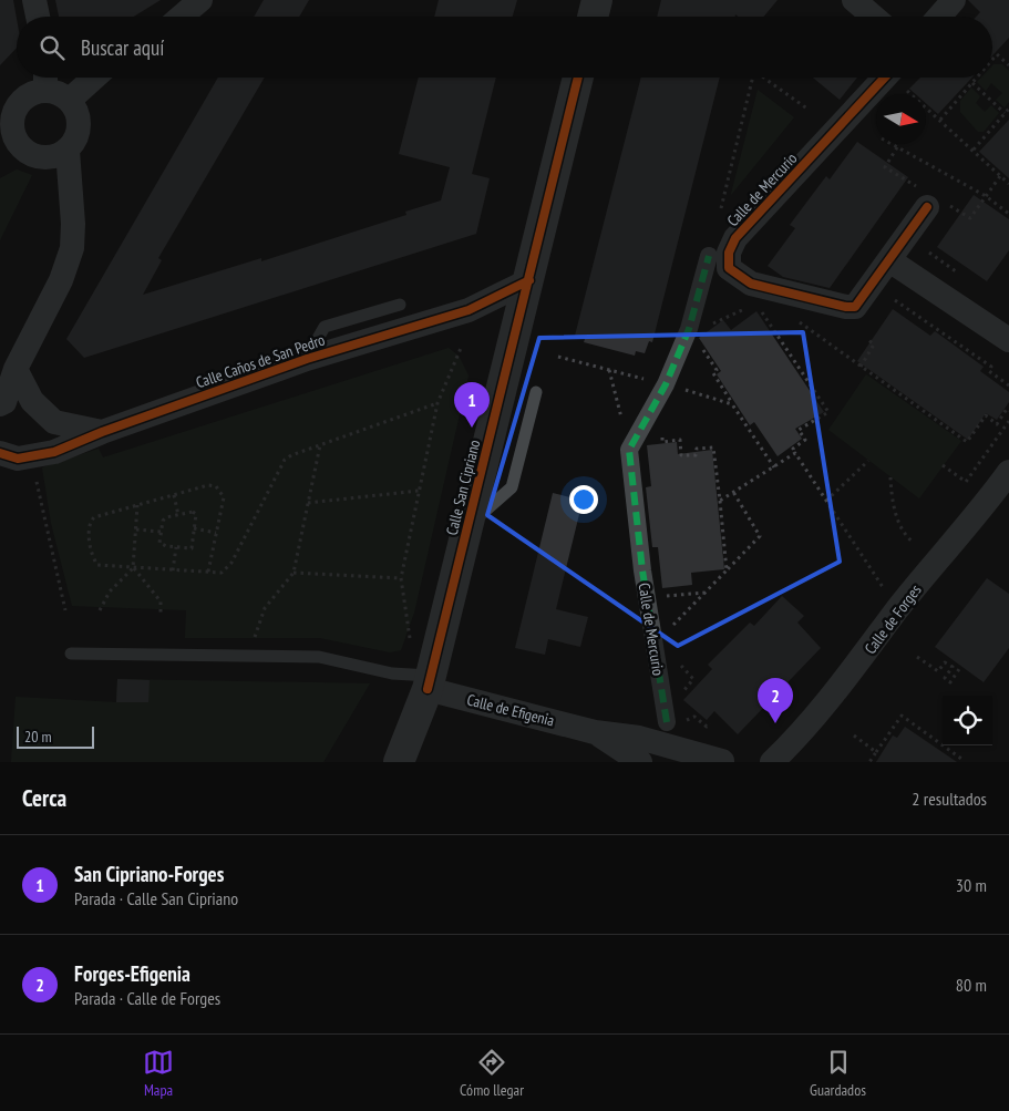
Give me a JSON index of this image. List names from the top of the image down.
{
  "streets": {
    "street": [
      "Calle de Mercurio",
      "Calle Caños de San Pedro",
      "Calle San Cipriano",
      "Calle de Forges",
      "Calle de Efigenia"
    ]
  },
  "crossings": [
    ["Calle Caños de San Pedro", "Calle San Cipriano"],
    ["Calle San Cipriano", "Calle de Efigenia"]
  ],
  "scale_bar": "20 m",
  "north": "right",
  "page": {
    "search": "Buscar aquí",
    "pins": ["1", "2"],
    "scale": "20 m",
    "heading": ["Cerca", "2 resultados"],
    "list": [
      {
        "mark": "1",
        "name": "San Cipriano-Forges",
        "note": "Parada · Calle San Cipriano",
        "value": "30 m"
      },
      {
        "mark": "2",
        "name": "Forges-Efigenia",
        "note": "Parada · Calle de Forges",
        "value": "80 m"
      }
    ],
    "nav": ["Mapa", "Cómo llegar", "Guardados"]
  }
}
